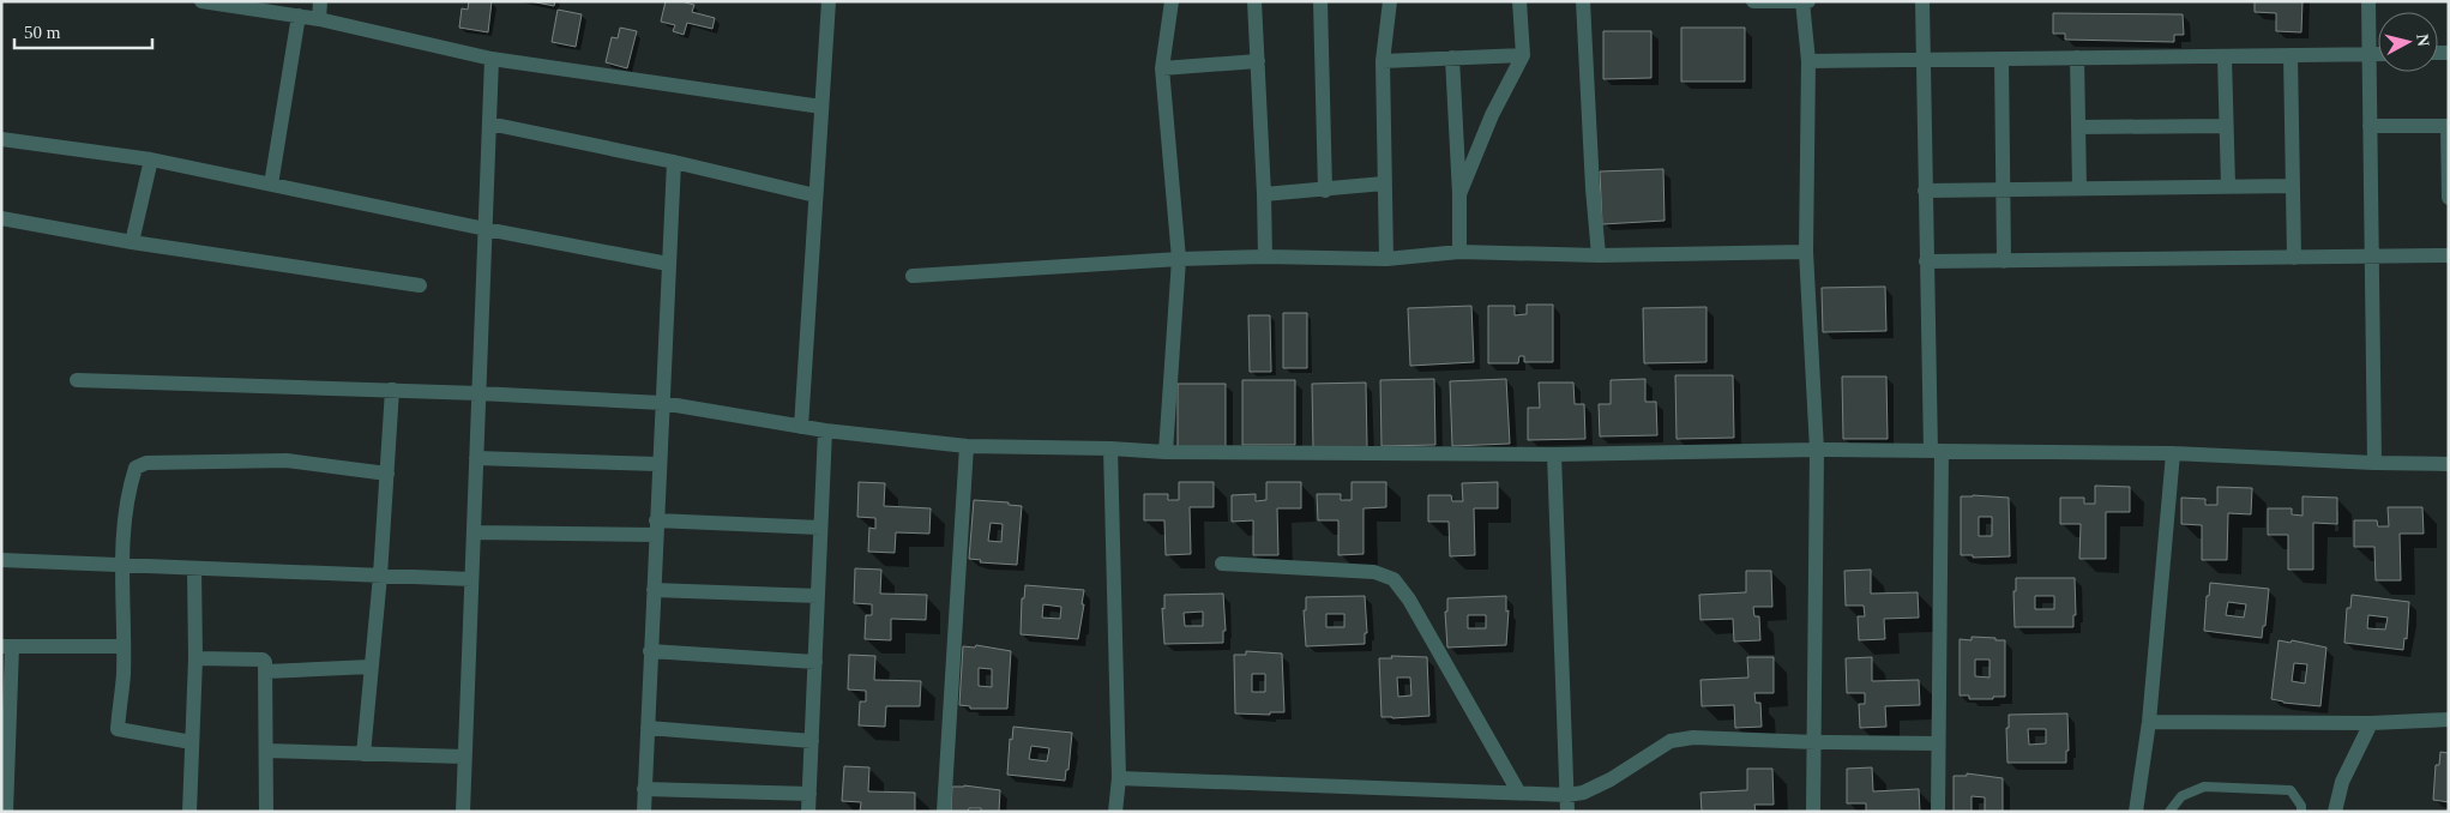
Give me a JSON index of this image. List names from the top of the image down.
{
  "scale_bar": "50 m",
  "north": "right"
}
